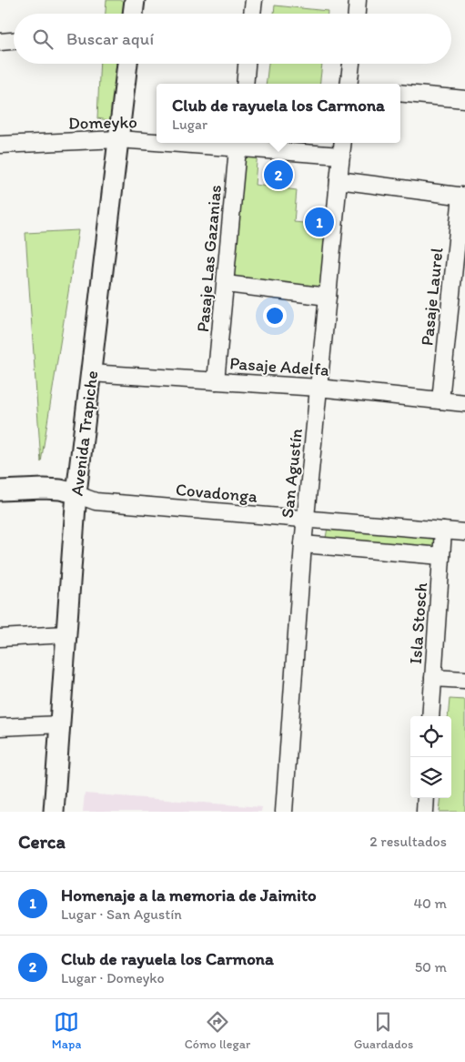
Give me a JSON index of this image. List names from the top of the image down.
{
  "streets": {
    "street": [
      "Domeyko",
      "Pasaje Las Gazanias",
      "Pasaje Laurel",
      "Pasaje Adelfa",
      "Avenida Trapiche",
      "San Agustín",
      "Covadonga",
      "Isla Stosch"
    ]
  },
  "crossings": [
    ["Domeyko", "Pasaje Las Gazanias"],
    ["Domeyko", "Avenida Trapiche"],
    ["Domeyko", "San Agustín"],
    ["Pasaje Las Gazanias", "Pasaje Adelfa"],
    ["Pasaje Laurel", "Pasaje Adelfa"],
    ["Pasaje Adelfa", "Avenida Trapiche"],
    ["Pasaje Adelfa", "San Agustín"],
    ["Avenida Trapiche", "Covadonga"],
    ["San Agustín", "Covadonga"],
    ["Covadonga", "Isla Stosch"]
  ],
  "page": {
    "search": "Buscar aquí",
    "popup": ["Club de rayuela los Carmona", "Lugar"],
    "pins": ["2", "1"],
    "heading": ["Cerca", "2 resultados"],
    "list": [
      {
        "mark": "1",
        "name": "Homenaje a la memoria de Jaimito",
        "note": "Lugar · San Agustín",
        "value": "40 m"
      },
      {
        "mark": "2",
        "name": "Club de rayuela los Carmona",
        "note": "Lugar · Domeyko",
        "value": "50 m"
      }
    ],
    "nav": ["Mapa", "Cómo llegar", "Guardados"]
  }
}
